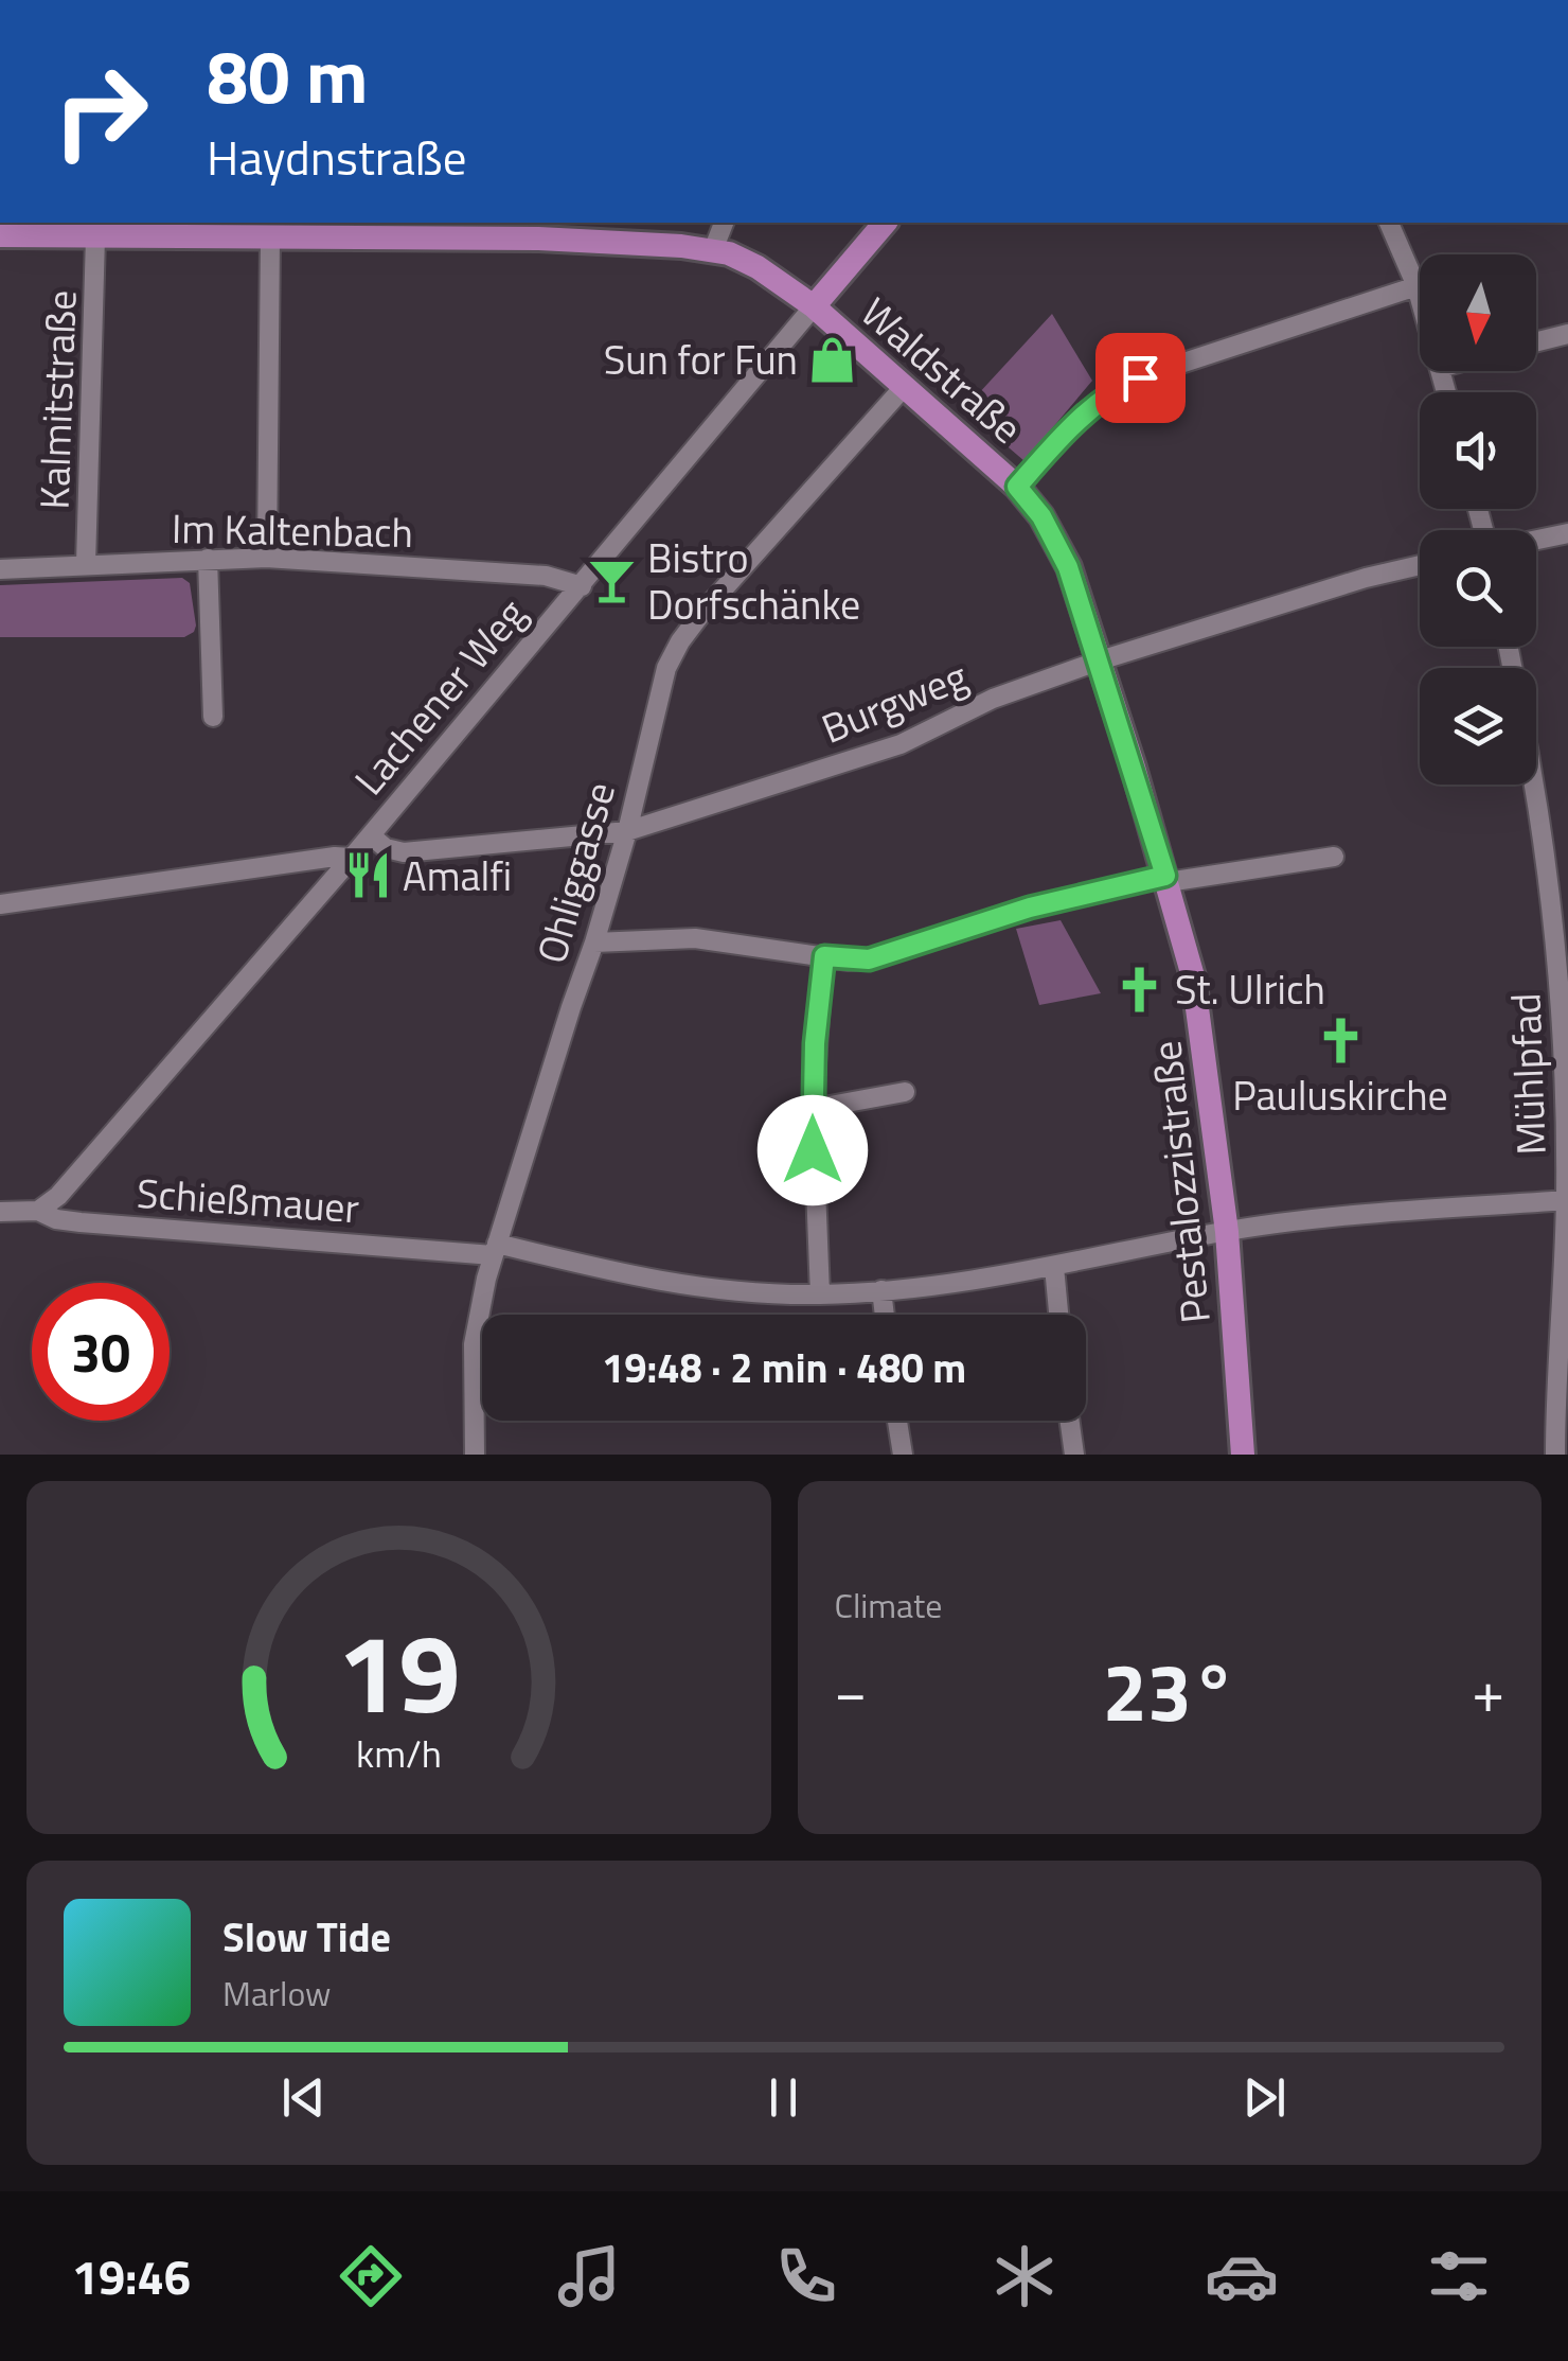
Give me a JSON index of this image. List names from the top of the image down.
{
  "streets": {
    "main road": ["Waldstraße", "Lachener Weg", "Pestalozzistraße"],
    "street": [
      "Kalmitstraße",
      "Im Kaltenbach",
      "Burgweg",
      "Ohliggasse",
      "Mühlpfad",
      "Schießmauer"
    ]
  },
  "crossings": [
    ["Waldstraße", "Kalmitstraße"],
    ["Waldstraße", "Lachener Weg"],
    ["Waldstraße", "Burgweg"],
    ["Waldstraße", "Ohliggasse"],
    ["Waldstraße", "Pestalozzistraße"],
    ["Kalmitstraße", "Im Kaltenbach"],
    ["Im Kaltenbach", "Lachener Weg"],
    ["Lachener Weg", "Burgweg"],
    ["Lachener Weg", "Schießmauer"],
    ["Burgweg", "Ohliggasse"],
    ["Burgweg", "Pestalozzistraße"],
    ["Ohliggasse", "Schießmauer"],
    ["Mühlpfad", "Schießmauer"],
    ["Pestalozzistraße", "Schießmauer"]
  ],
  "places": {
    "shop": ["Sun for Fun"],
    "bar": ["Bistro Dorfschänke"],
    "restaurant": ["Amalfi"],
    "church": ["St. Ulrich", "Pauluskirche"]
  },
  "north": "bottom",
  "page": {
    "turn": ["80 m", "Haydnstraße"],
    "limit": "30",
    "trip": "19:48 · 2 min · 480 m",
    "tile": "Climate",
    "heat": ["−", "23°", "+"],
    "song": ["Slow Tide", "Marlow"],
    "tabs": "19:46",
    "gauge": ["19", "km/h"]
  }
}
